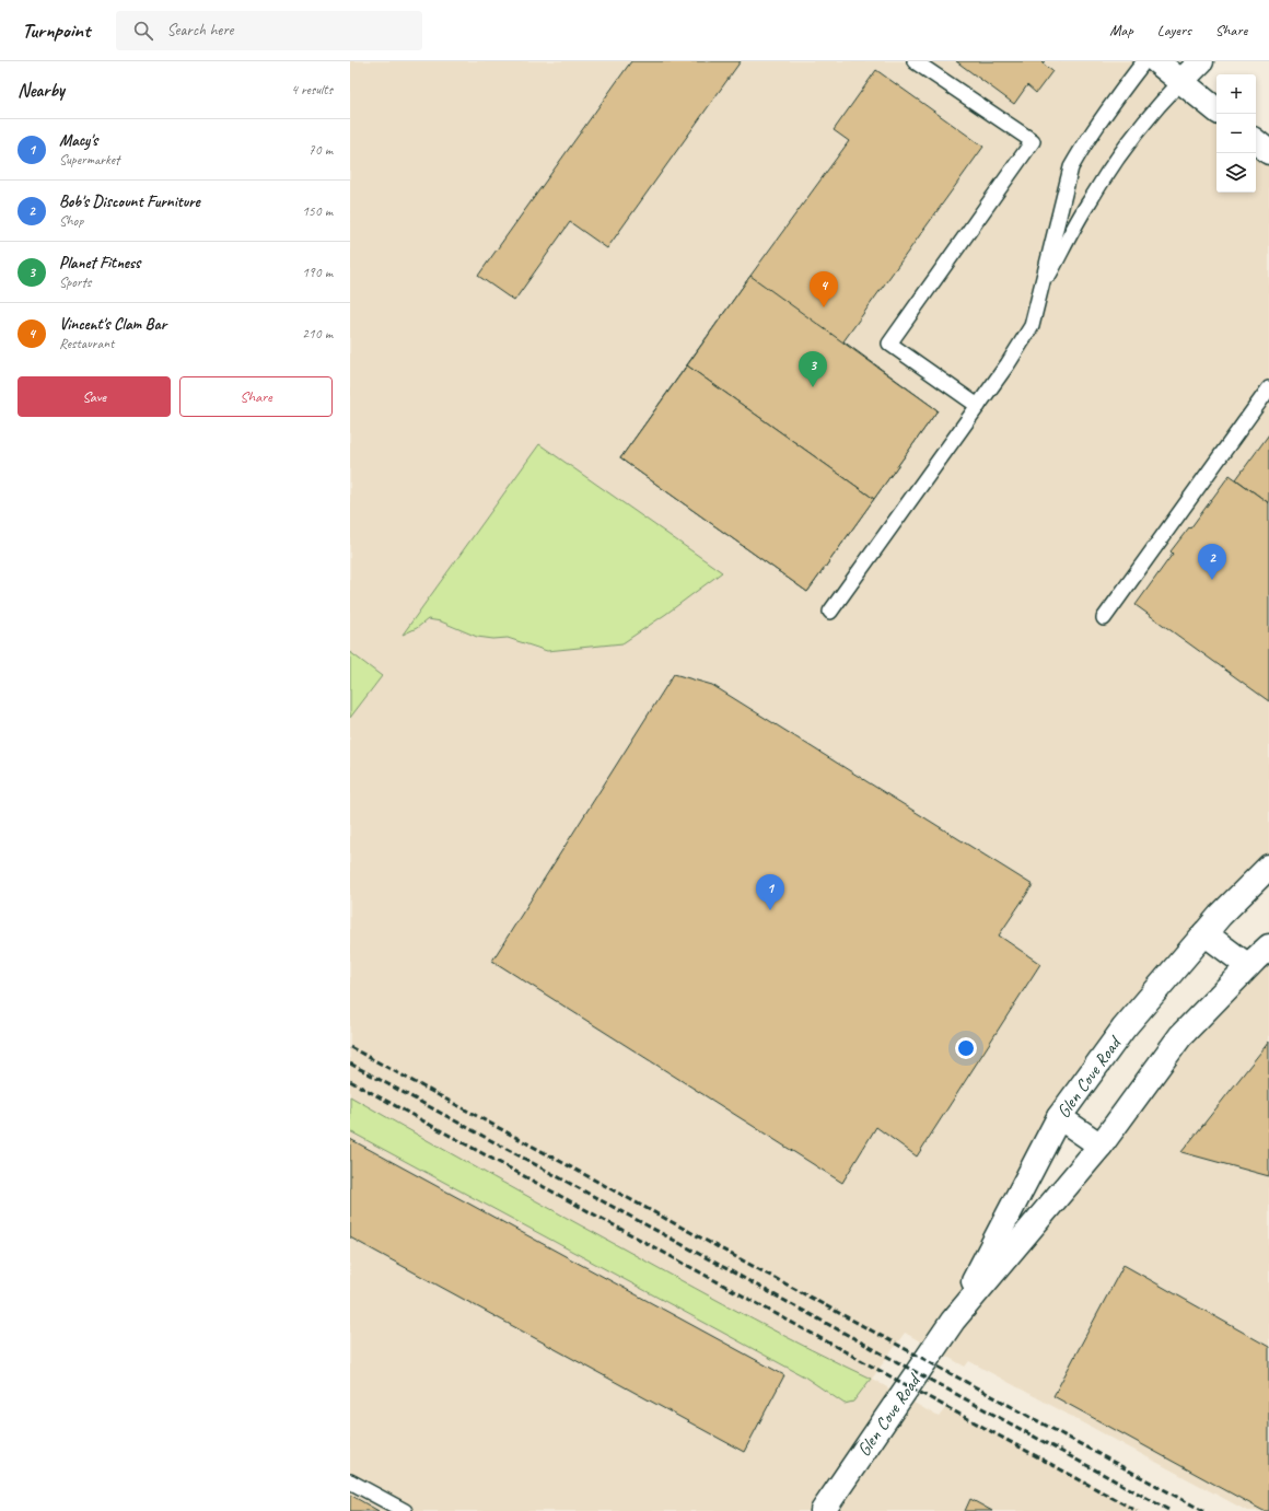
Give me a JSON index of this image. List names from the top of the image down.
{
  "streets": {
    "main road": ["Glen Cove Road"]
  },
  "page": {
    "header": "Turnpoint",
    "search": "Search here",
    "nav": ["Map", "Layers", "Share"],
    "heading": ["Nearby", "4 results"],
    "map_buttons": ["+", "−"],
    "list": [
      {
        "mark": "1",
        "name": "Macy's",
        "note": "Supermarket",
        "value": "70 m"
      },
      {
        "mark": "2",
        "name": "Bob's Discount Furniture",
        "note": "Shop",
        "value": "150 m"
      },
      {
        "mark": "3",
        "name": "Planet Fitness",
        "note": "Sports",
        "value": "190 m"
      },
      {
        "mark": "4",
        "name": "Vincent's Clam Bar",
        "note": "Restaurant",
        "value": "210 m"
      }
    ],
    "pins": [
      "4",
      "3",
      "2",
      "1"
    ],
    "buttons": ["Save", "Share"]
  }
}
